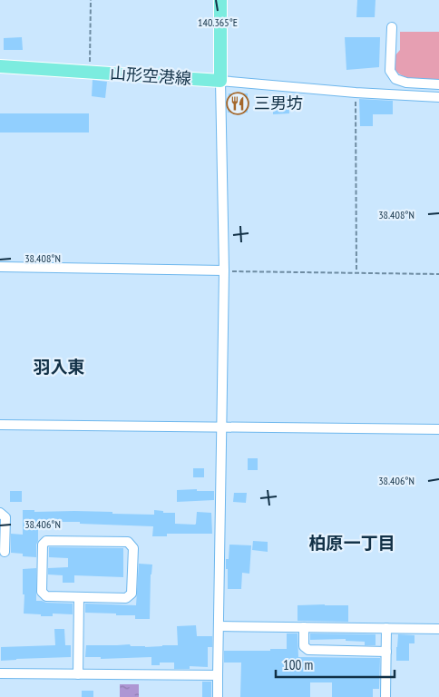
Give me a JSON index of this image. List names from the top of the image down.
{
  "streets": {
    "main road": ["山形空港線"]
  },
  "districts": ["羽入東", "柏原一丁目"],
  "places": {
    "restaurant": ["三男坊"]
  },
  "scale_bar": "100 m",
  "coordinates": ["140.365°E", "38.408°N", "38.406°N"]
}
